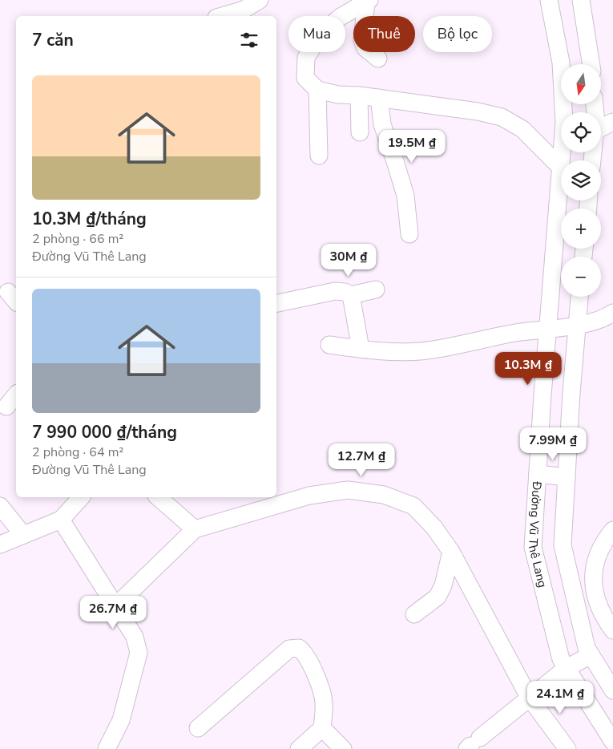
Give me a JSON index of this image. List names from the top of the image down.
{
  "streets": {
    "street": ["Đường Vũ Thê Lang"]
  },
  "north": "bottom",
  "page": {
    "chip": ["Mua", "Thuê", "Bộ lọc"],
    "heading": "7 căn",
    "map_buttons": ["+", "−"],
    "list": [
      {
        "name": "10.3M ₫/tháng",
        "note": "2 phòng · 66 m² · Đường Vũ Thê Lang"
      },
      {
        "name": "7 990 000 ₫/tháng",
        "note": "2 phòng · 64 m² · Đường Vũ Thê Lang"
      }
    ],
    "price": [
      "19.5M ₫",
      "30M ₫",
      "10.3M ₫",
      "7.99M ₫",
      "12.7M ₫",
      "26.7M ₫",
      "24.1M ₫"
    ]
  }
}
